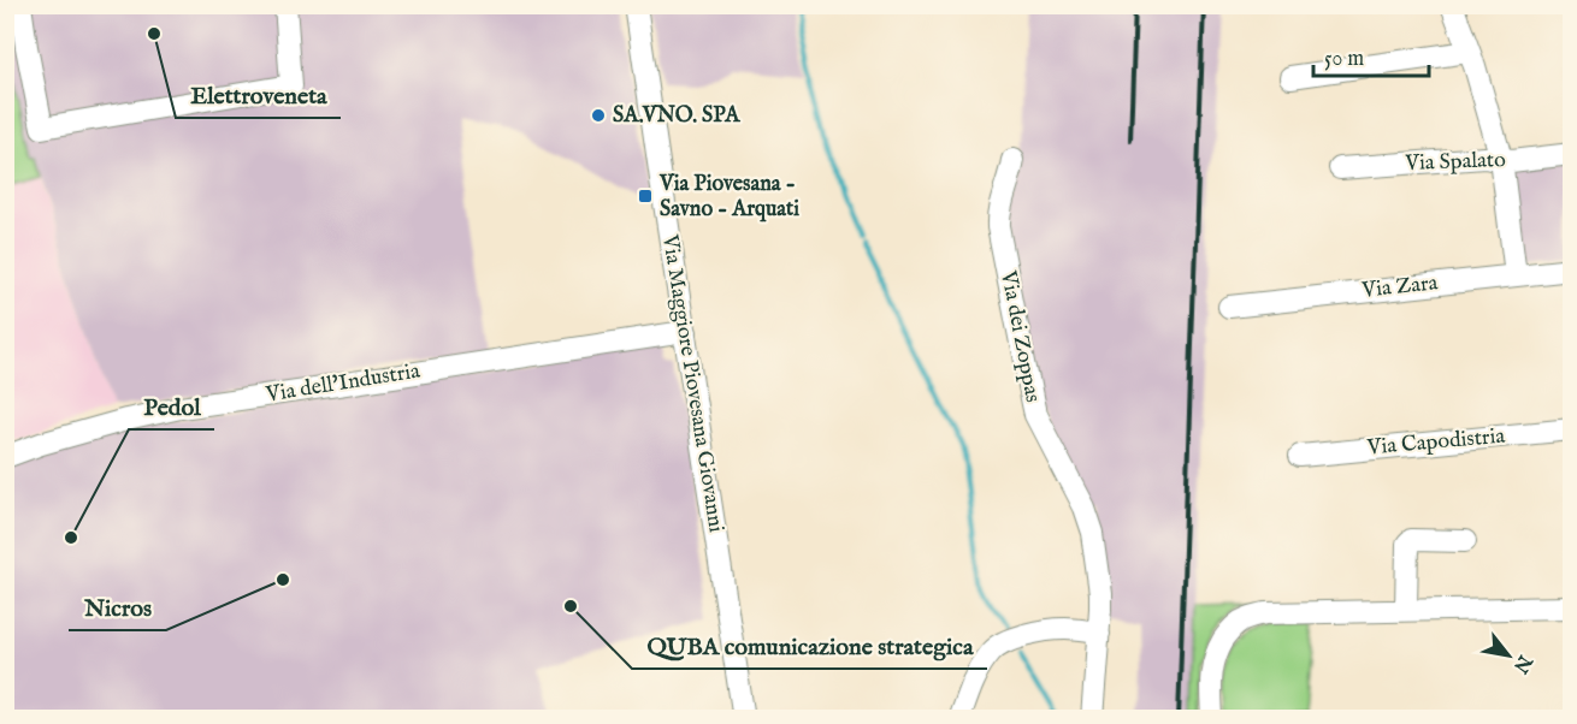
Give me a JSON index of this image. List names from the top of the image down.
{
  "streets": {
    "street": [
      "Via Spalato",
      "Via Zara",
      "Via dei Zoppas",
      "Via dell'Industria",
      "Via Maggiore Piovesana Giovanni",
      "Via Capodistria"
    ]
  },
  "crossings": [
    ["Via dell'Industria", "Via Maggiore Piovesana Giovanni"]
  ],
  "places": {
    "other": [
      "Elettroveneta",
      "SA.VNO. SPA",
      "Pedol",
      "Nicros",
      "QUBA comunicazione strategica"
    ],
    "transit": ["Via Piovesana - Savno - Arquati"]
  },
  "scale_bar": "50 m",
  "north": "bottom right"
}
